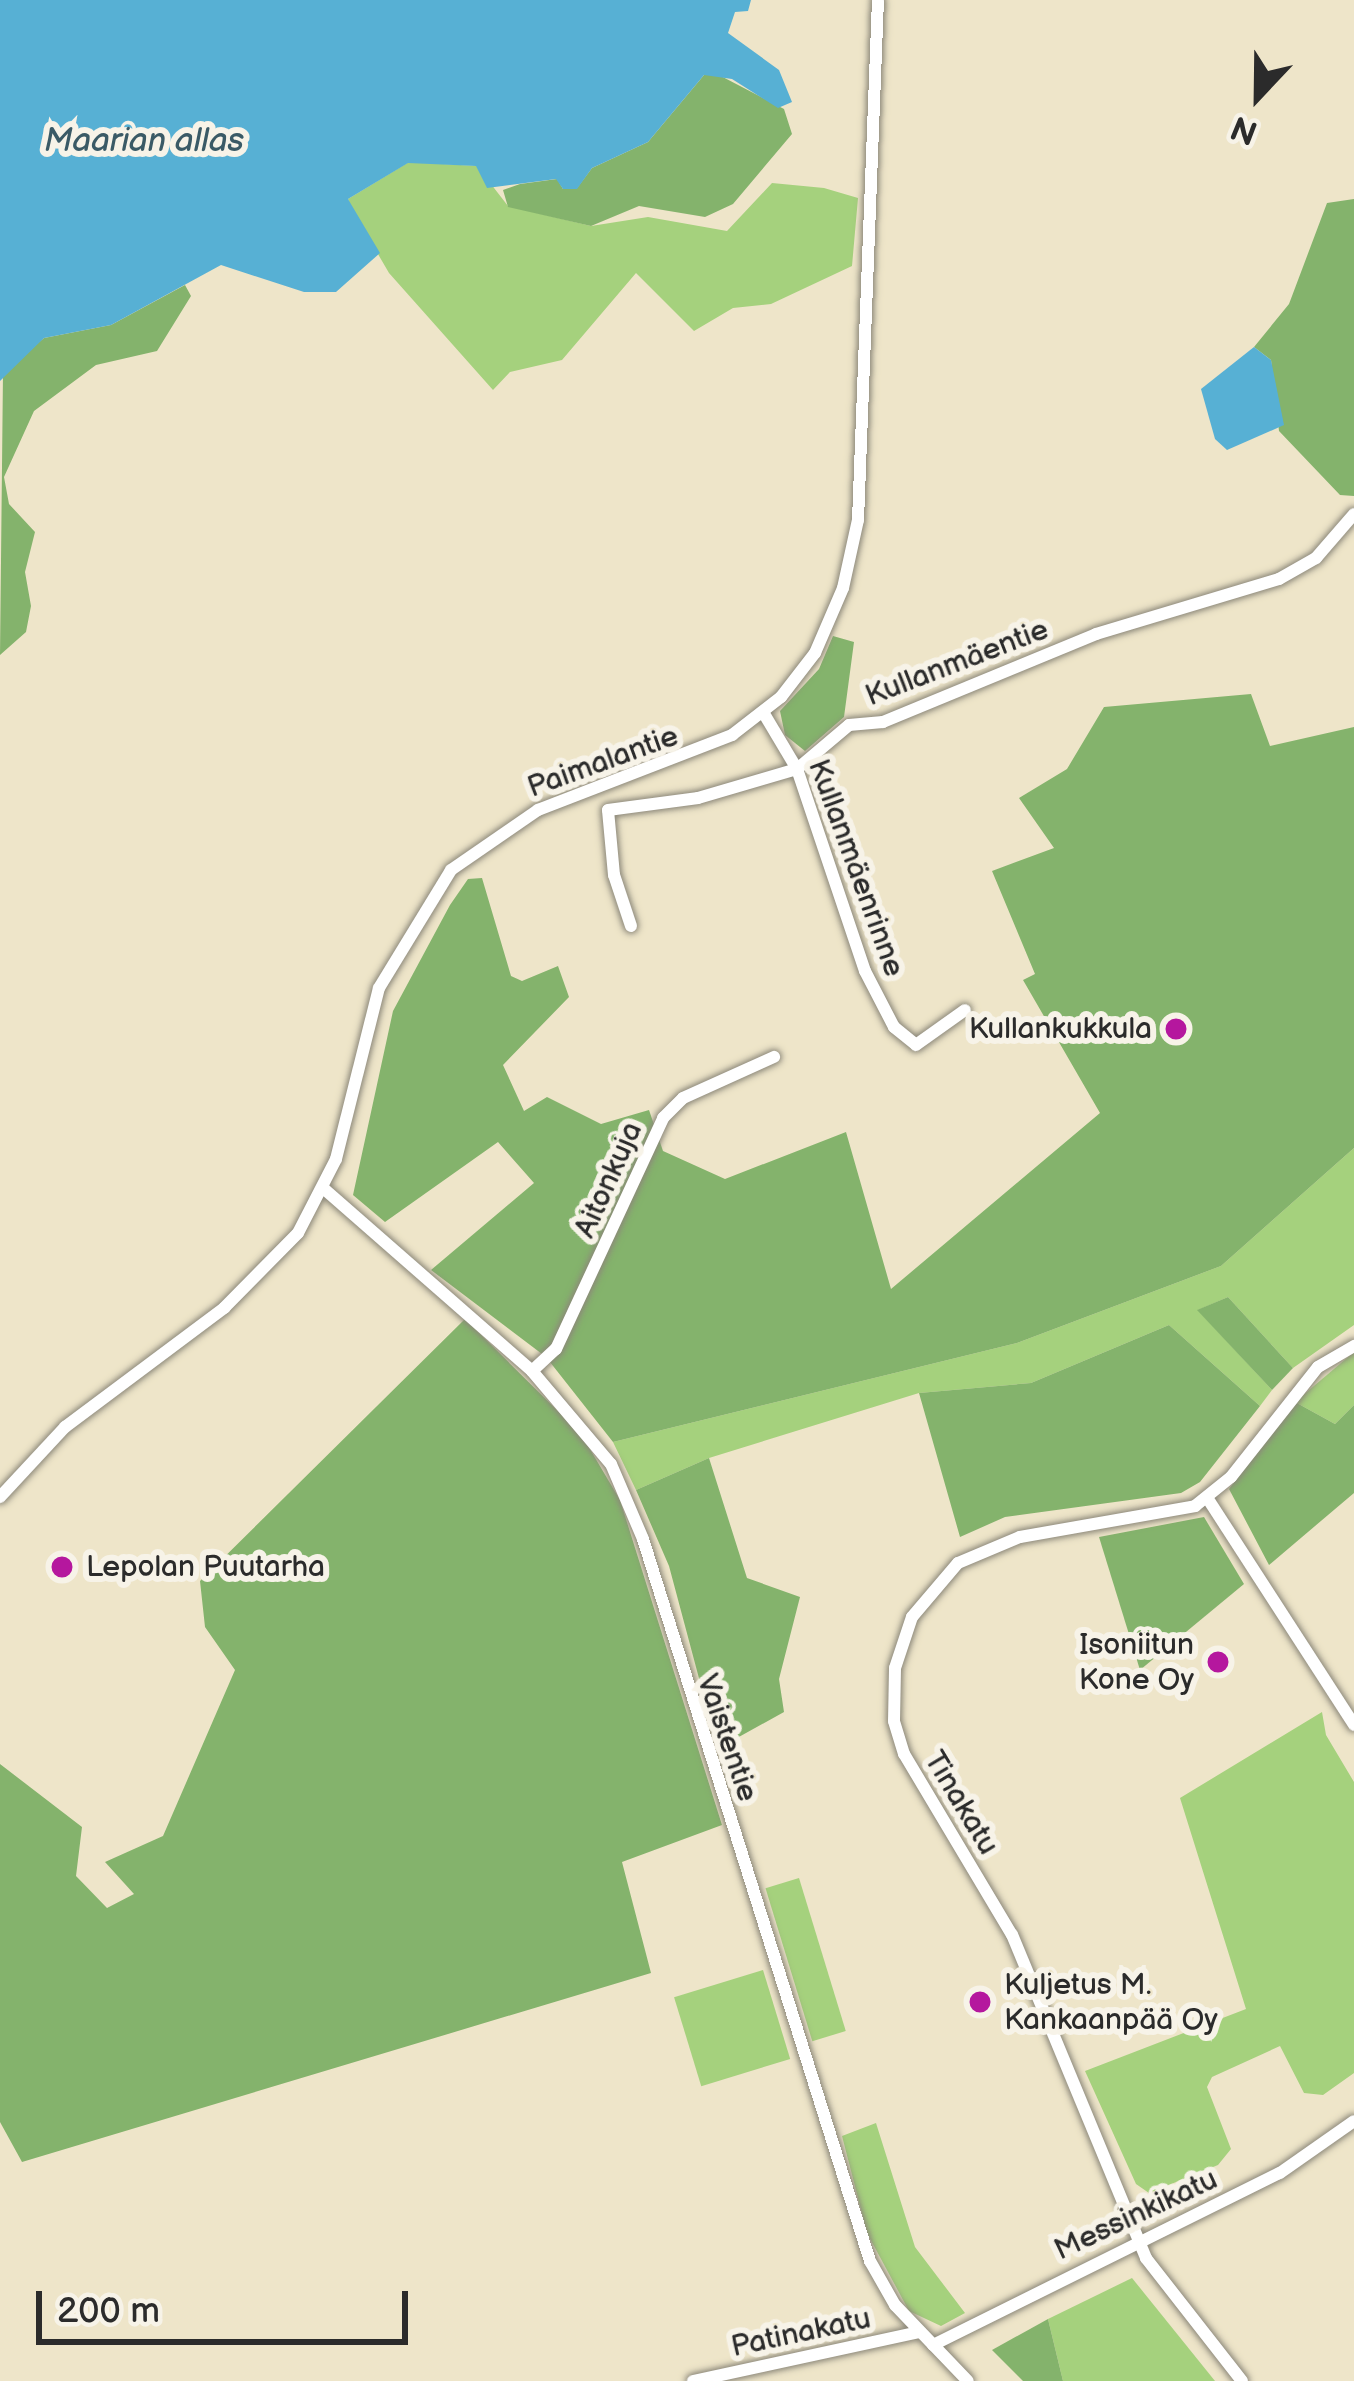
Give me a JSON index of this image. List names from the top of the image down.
{
  "streets": {
    "street": [
      "Kullanmäentie",
      "Paimalantie",
      "Kullanmäenrinne",
      "Aitonkuja",
      "Vaistentie",
      "Tinakatu",
      "Messinkikatu",
      "Patinakatu"
    ]
  },
  "crossings": [
    ["Kullanmäentie", "Kullanmäenrinne"],
    ["Paimalantie", "Kullanmäenrinne"],
    ["Paimalantie", "Vaistentie"],
    ["Aitonkuja", "Vaistentie"],
    ["Vaistentie", "Messinkikatu"],
    ["Vaistentie", "Patinakatu"],
    ["Tinakatu", "Messinkikatu"]
  ],
  "water": ["Maarian allas"],
  "places": [
    "Kullankukkula",
    "Lepolan Puutarha",
    "Isoniitun Kone Oy",
    "Kuljetus M. Kankaanpää Oy"
  ],
  "scale_bar": "200 m",
  "north": "bottom"
}
